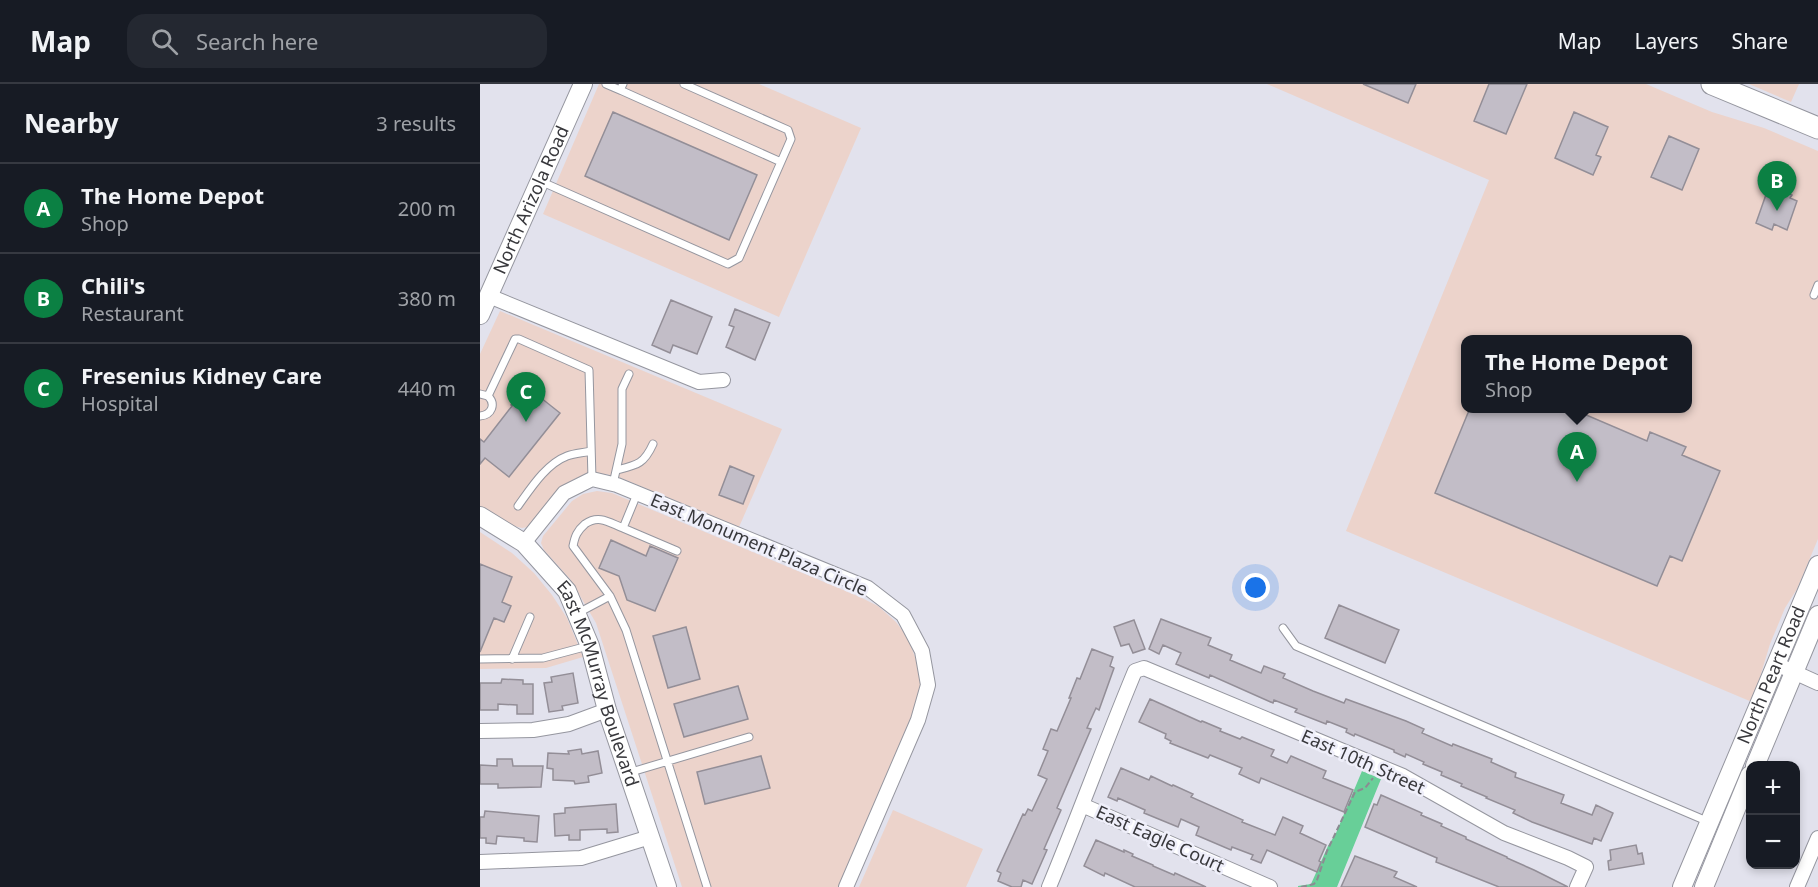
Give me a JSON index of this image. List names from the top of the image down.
{
  "streets": {
    "street": [
      "North Arizola Road",
      "East Monument Plaza Circle",
      "North Peart Road",
      "East McMurray Boulevard",
      "East 10th Street",
      "East Eagle Court"
    ]
  },
  "crossings": [
    ["East 10th Street", "East Eagle Court"]
  ],
  "page": {
    "header": "Map",
    "search": "Search here",
    "nav": ["Map", "Layers", "Share"],
    "heading": ["Nearby", "3 results"],
    "pins": ["B", "C", "A"],
    "list": [
      {
        "mark": "A",
        "name": "The Home Depot",
        "note": "Shop",
        "value": "200 m"
      },
      {
        "mark": "B",
        "name": "Chili's",
        "note": "Restaurant",
        "value": "380 m"
      },
      {
        "mark": "C",
        "name": "Fresenius Kidney Care",
        "note": "Hospital",
        "value": "440 m"
      }
    ],
    "popup": ["The Home Depot", "Shop"],
    "map_buttons": ["+", "−"]
  }
}
